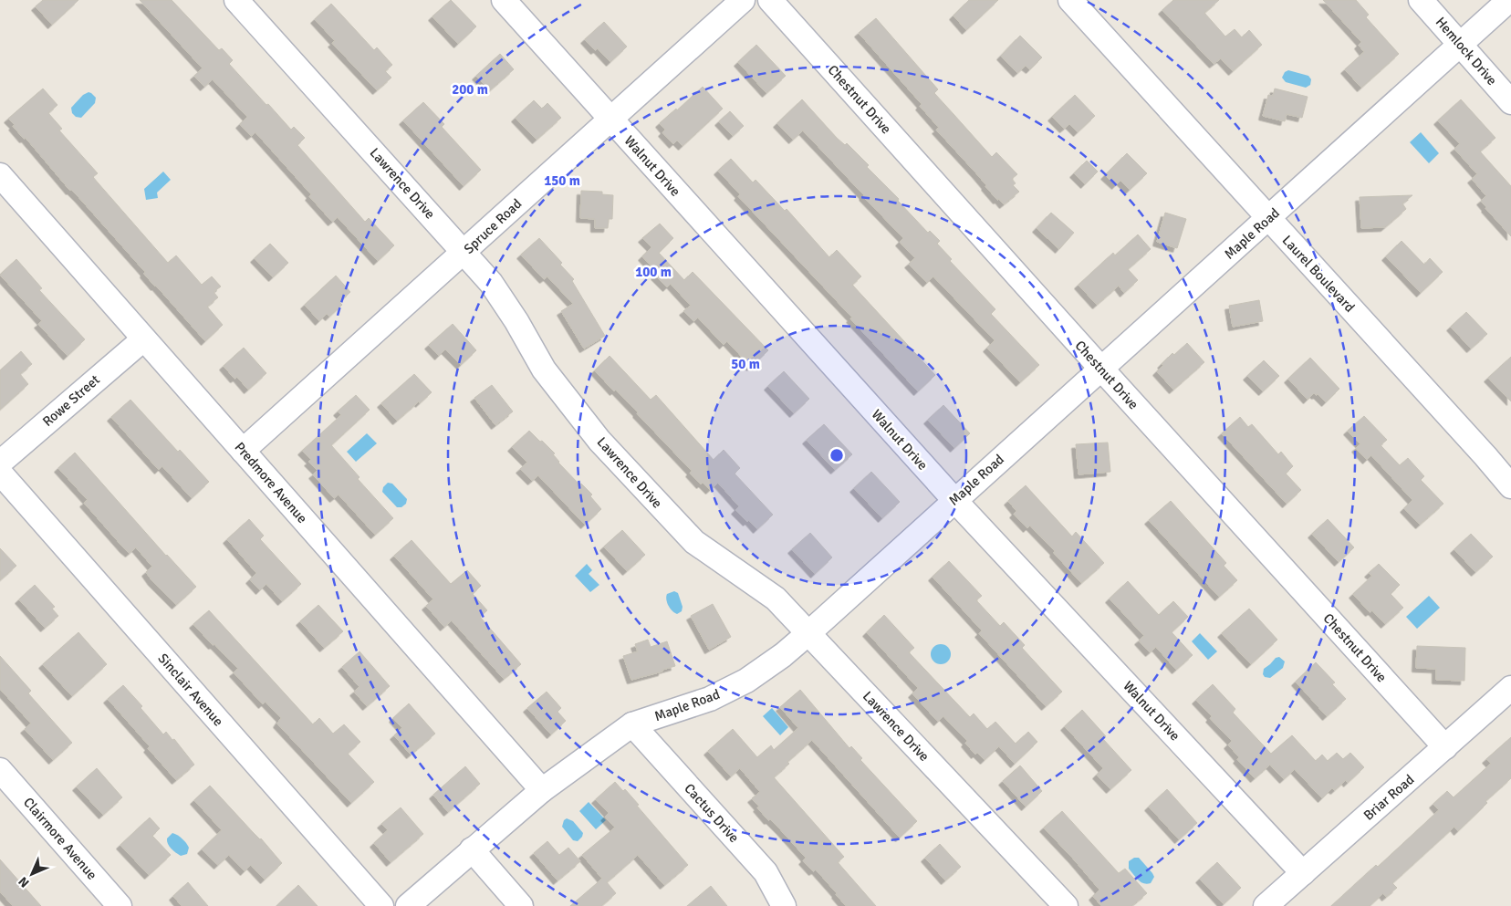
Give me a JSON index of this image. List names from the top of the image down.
{
  "streets": {
    "street": [
      "Hemlock Drive",
      "Chestnut Drive",
      "Walnut Drive",
      "Lawrence Drive",
      "Spruce Road",
      "Maple Road",
      "Laurel Boulevard",
      "Rowe Street",
      "Predmore Avenue",
      "Sinclair Avenue",
      "Briar Road",
      "Cactus Drive",
      "Clairmore Avenue"
    ]
  },
  "crossings": [
    ["Hemlock Drive", "Maple Road"],
    ["Chestnut Drive", "Maple Road"],
    ["Chestnut Drive", "Briar Road"],
    ["Walnut Drive", "Spruce Road"],
    ["Walnut Drive", "Maple Road"],
    ["Walnut Drive", "Briar Road"],
    ["Lawrence Drive", "Spruce Road"],
    ["Lawrence Drive", "Maple Road"],
    ["Spruce Road", "Predmore Avenue"],
    ["Maple Road", "Laurel Boulevard"],
    ["Maple Road", "Predmore Avenue"],
    ["Maple Road", "Cactus Drive"],
    ["Rowe Street", "Predmore Avenue"]
  ],
  "north": "bottom left",
  "rings": [
    "200 m",
    "150 m",
    "100 m",
    "50 m"
  ]
}
